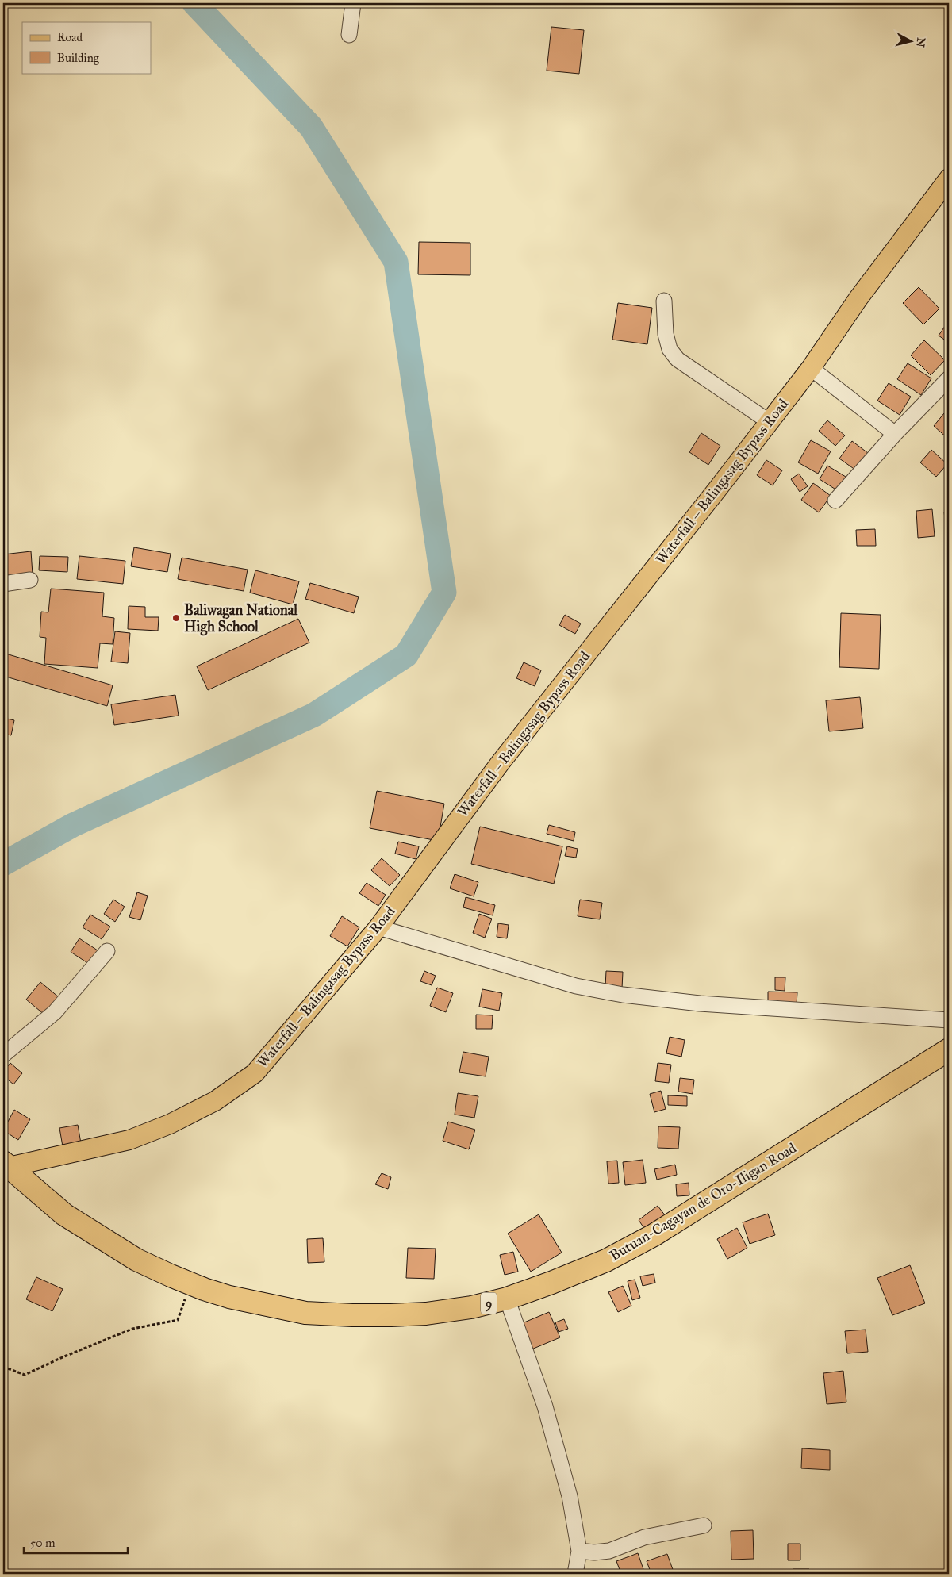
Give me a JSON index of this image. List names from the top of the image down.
{
  "streets": {
    "highway": ["Butuan-Cagayan de Oro-Iligan Road", "9"],
    "main road": ["Waterfall ‒ Balingasag Bypass Road"]
  },
  "crossings": [
    ["Waterfall ‒ Balingasag Bypass Road", "Butuan-Cagayan de Oro-Iligan Road"]
  ],
  "places": ["Baliwagan National High School"],
  "legend": ["Road", "Building"],
  "scale_bar": "50 m",
  "north": "right"
}
